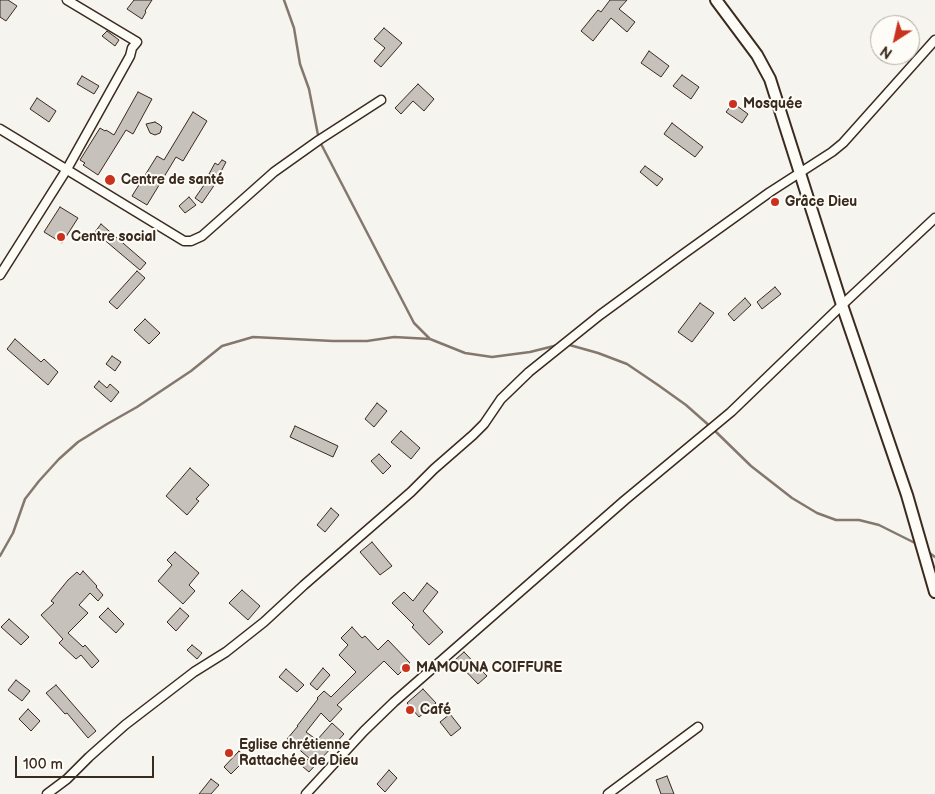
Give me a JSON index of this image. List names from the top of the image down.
{
  "places": [
    "Mosquée",
    "Centre de santé",
    "Grâce Dieu",
    "Centre social",
    "MAMOUNA COIFFURE",
    "Café",
    "Eglise chrétienne Rattachée de Dieu"
  ],
  "scale_bar": "100 m",
  "north": "bottom left"
}
